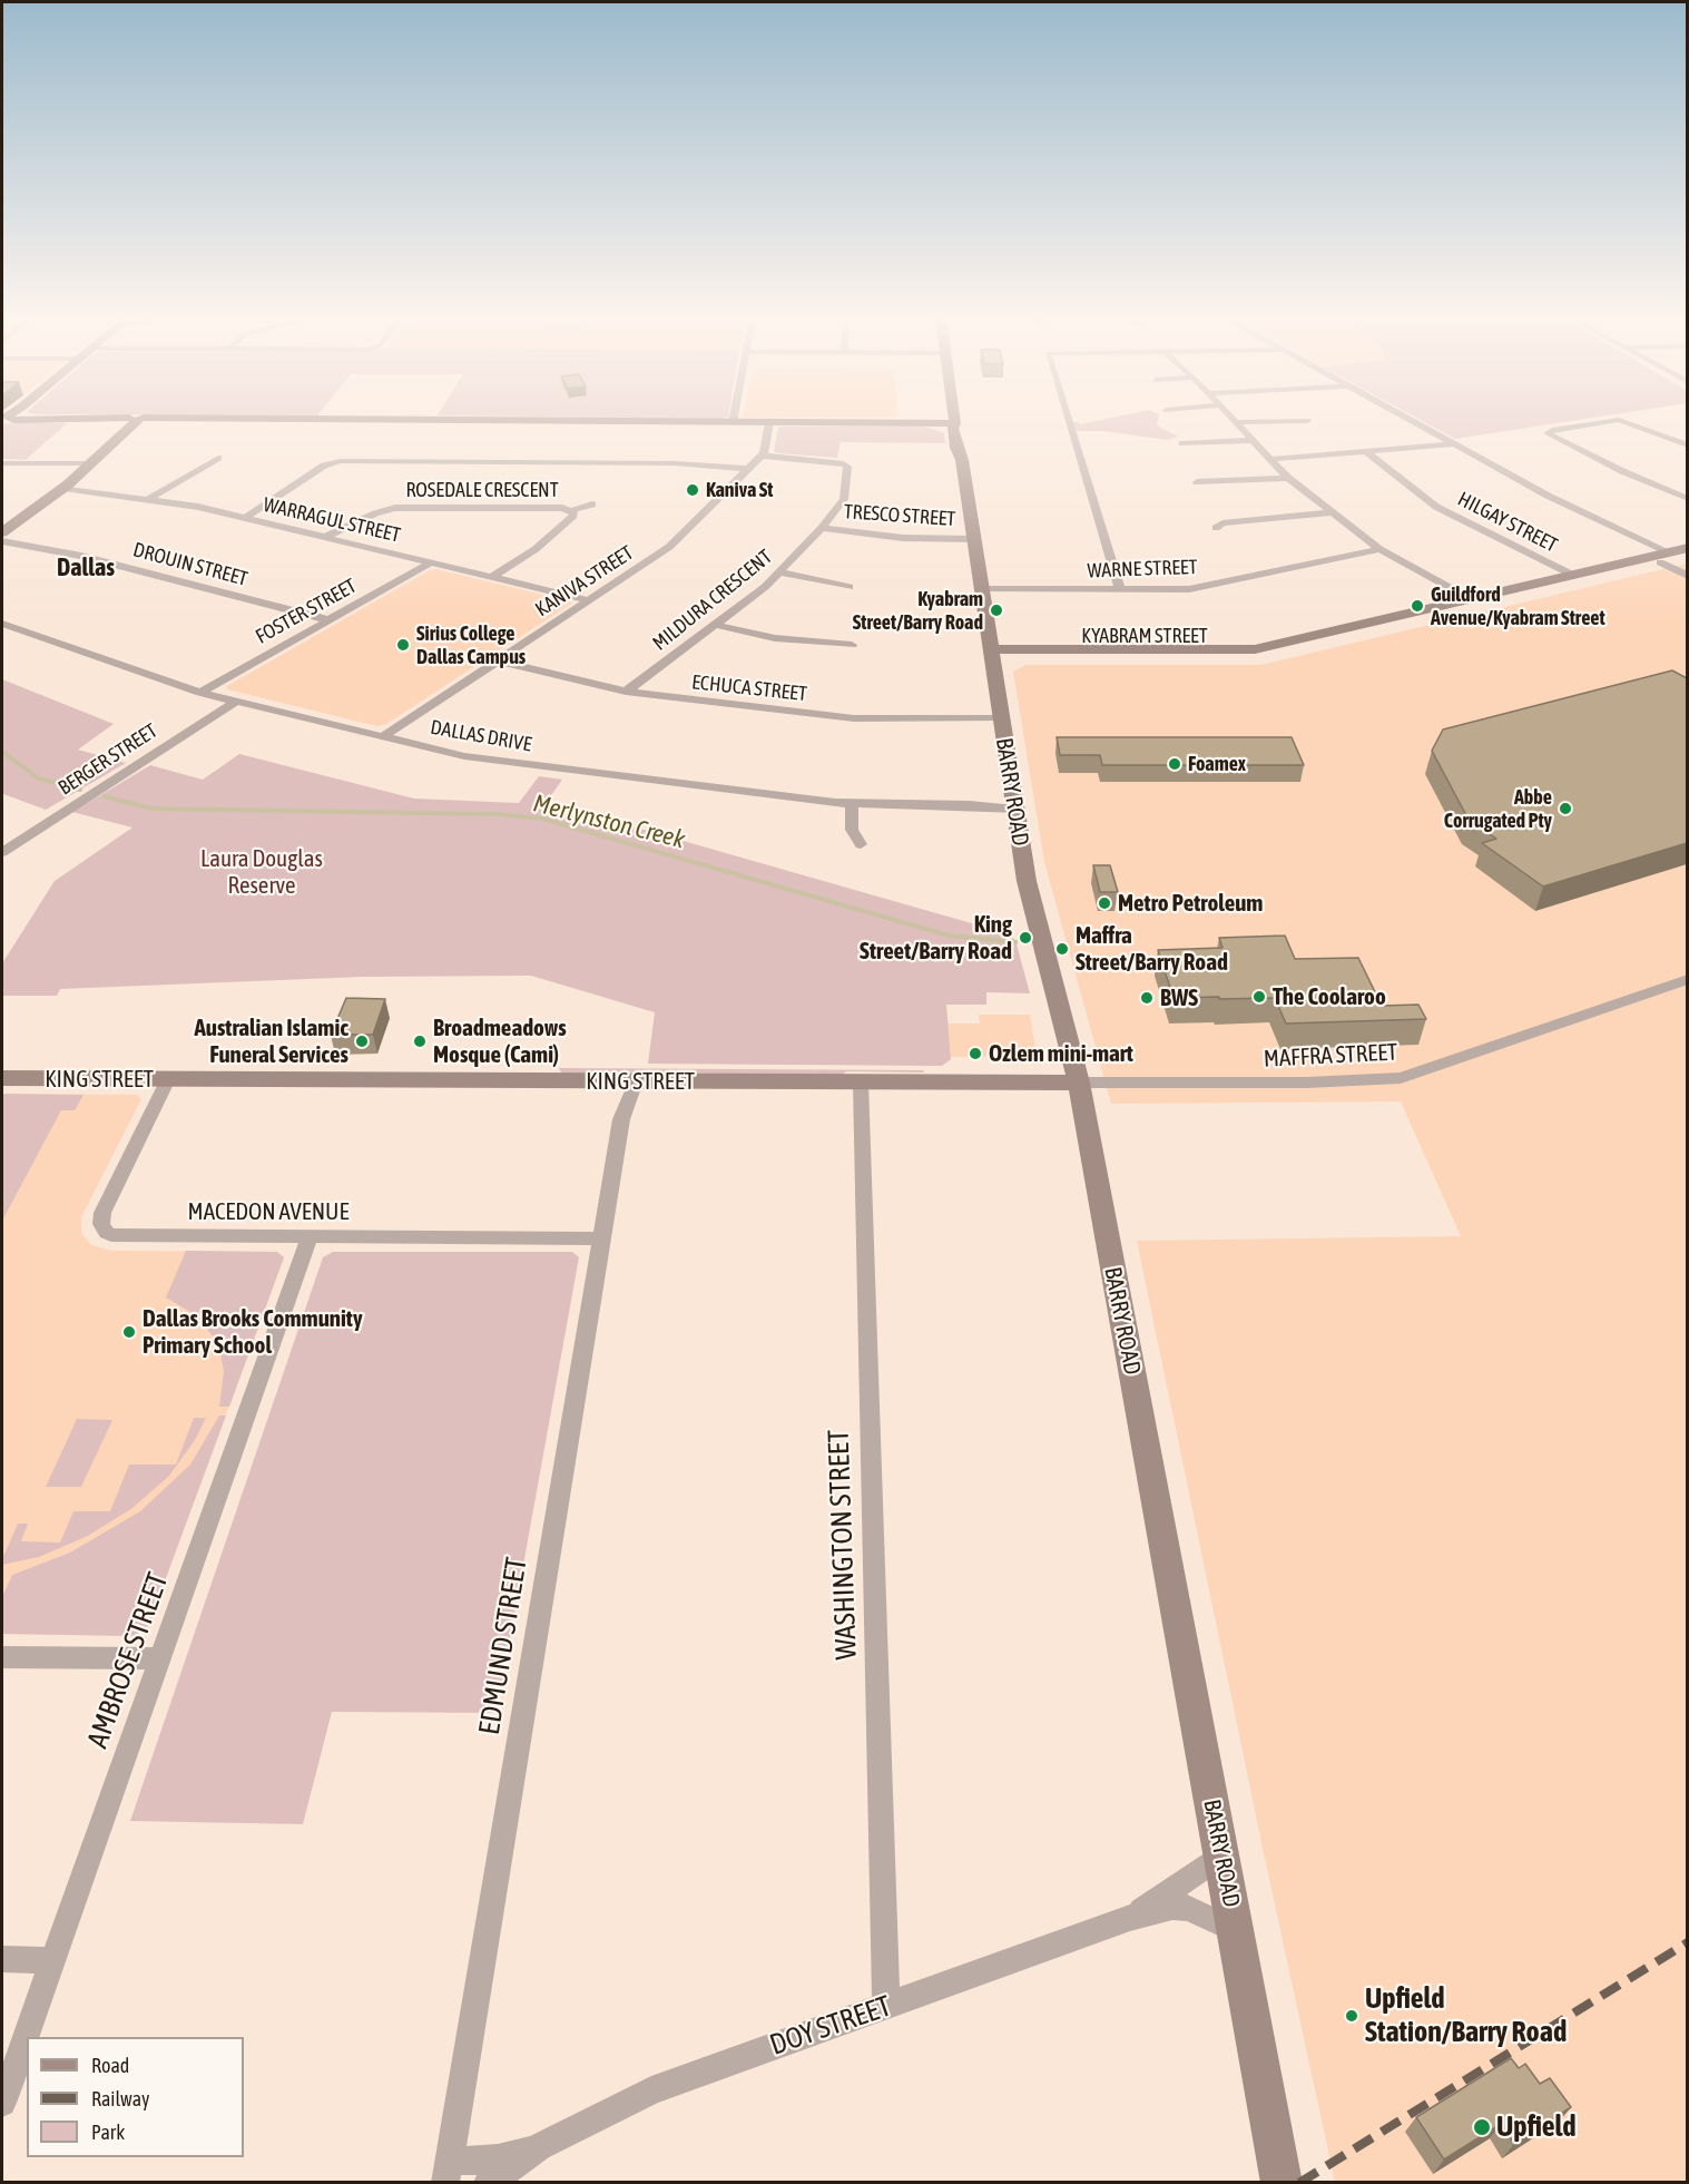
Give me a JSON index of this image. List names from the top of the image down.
{
  "streets": {
    "street": [
      "ROSEDALE CRESCENT",
      "TRESCO STREET",
      "WARRAGUL STREET",
      "HILGAY STREET",
      "DROUIN STREET",
      "WARNE STREET",
      "KANIVA STREET",
      "MILDURA CRESCENT",
      "FOSTER STREET",
      "KYABRAM STREET",
      "ECHUCA STREET",
      "DALLAS DRIVE",
      "BERGER STREET",
      "BARRY ROAD",
      "MAFFRA STREET",
      "KING STREET",
      "MACEDON AVENUE",
      "WASHINGTON STREET",
      "EDMUND STREET",
      "AMBROSE STREET",
      "DOY STREET"
    ]
  },
  "crossings": [
    ["ROSEDALE CRESCENT", "WARRAGUL STREET"],
    ["TRESCO STREET", "MILDURA CRESCENT"],
    ["TRESCO STREET", "BARRY ROAD"],
    ["WARRAGUL STREET", "KANIVA STREET"],
    ["WARRAGUL STREET", "FOSTER STREET"],
    ["HILGAY STREET", "KYABRAM STREET"],
    ["DROUIN STREET", "FOSTER STREET"],
    ["WARNE STREET", "BARRY ROAD"],
    ["KANIVA STREET", "ECHUCA STREET"],
    ["KANIVA STREET", "DALLAS DRIVE"],
    ["MILDURA CRESCENT", "ECHUCA STREET"],
    ["FOSTER STREET", "DALLAS DRIVE"],
    ["KYABRAM STREET", "BARRY ROAD"],
    ["ECHUCA STREET", "BARRY ROAD"],
    ["DALLAS DRIVE", "BERGER STREET"],
    ["DALLAS DRIVE", "BARRY ROAD"],
    ["BARRY ROAD", "MAFFRA STREET"],
    ["BARRY ROAD", "KING STREET"],
    ["BARRY ROAD", "DOY STREET"],
    ["MAFFRA STREET", "KING STREET"],
    ["KING STREET", "MACEDON AVENUE"],
    ["KING STREET", "WASHINGTON STREET"],
    ["KING STREET", "EDMUND STREET"],
    ["MACEDON AVENUE", "EDMUND STREET"],
    ["MACEDON AVENUE", "AMBROSE STREET"],
    ["WASHINGTON STREET", "DOY STREET"],
    ["EDMUND STREET", "DOY STREET"]
  ],
  "districts": ["Dallas"],
  "water": ["Merlynston Creek"],
  "parks": ["Laura Douglas Reserve"],
  "places": [
    "Kaniva St",
    "Guildford Avenue/Kyabram Street",
    "Kyabram Street/Barry Road",
    "Sirius College Dallas Campus",
    "Foamex",
    "Abbe Corrugated Pty",
    "Metro Petroleum",
    "King Street/Barry Road",
    "Maffra Street/Barry Road",
    "The Coolaroo",
    "BWS",
    "Australian Islamic Funeral Services",
    "Broadmeadows Mosque (Cami)",
    "Ozlem mini-mart",
    "Dallas Brooks Community Primary School",
    "Upfield Station/Barry Road",
    "Upfield"
  ],
  "legend": ["Road", "Railway", "Park"]
}
